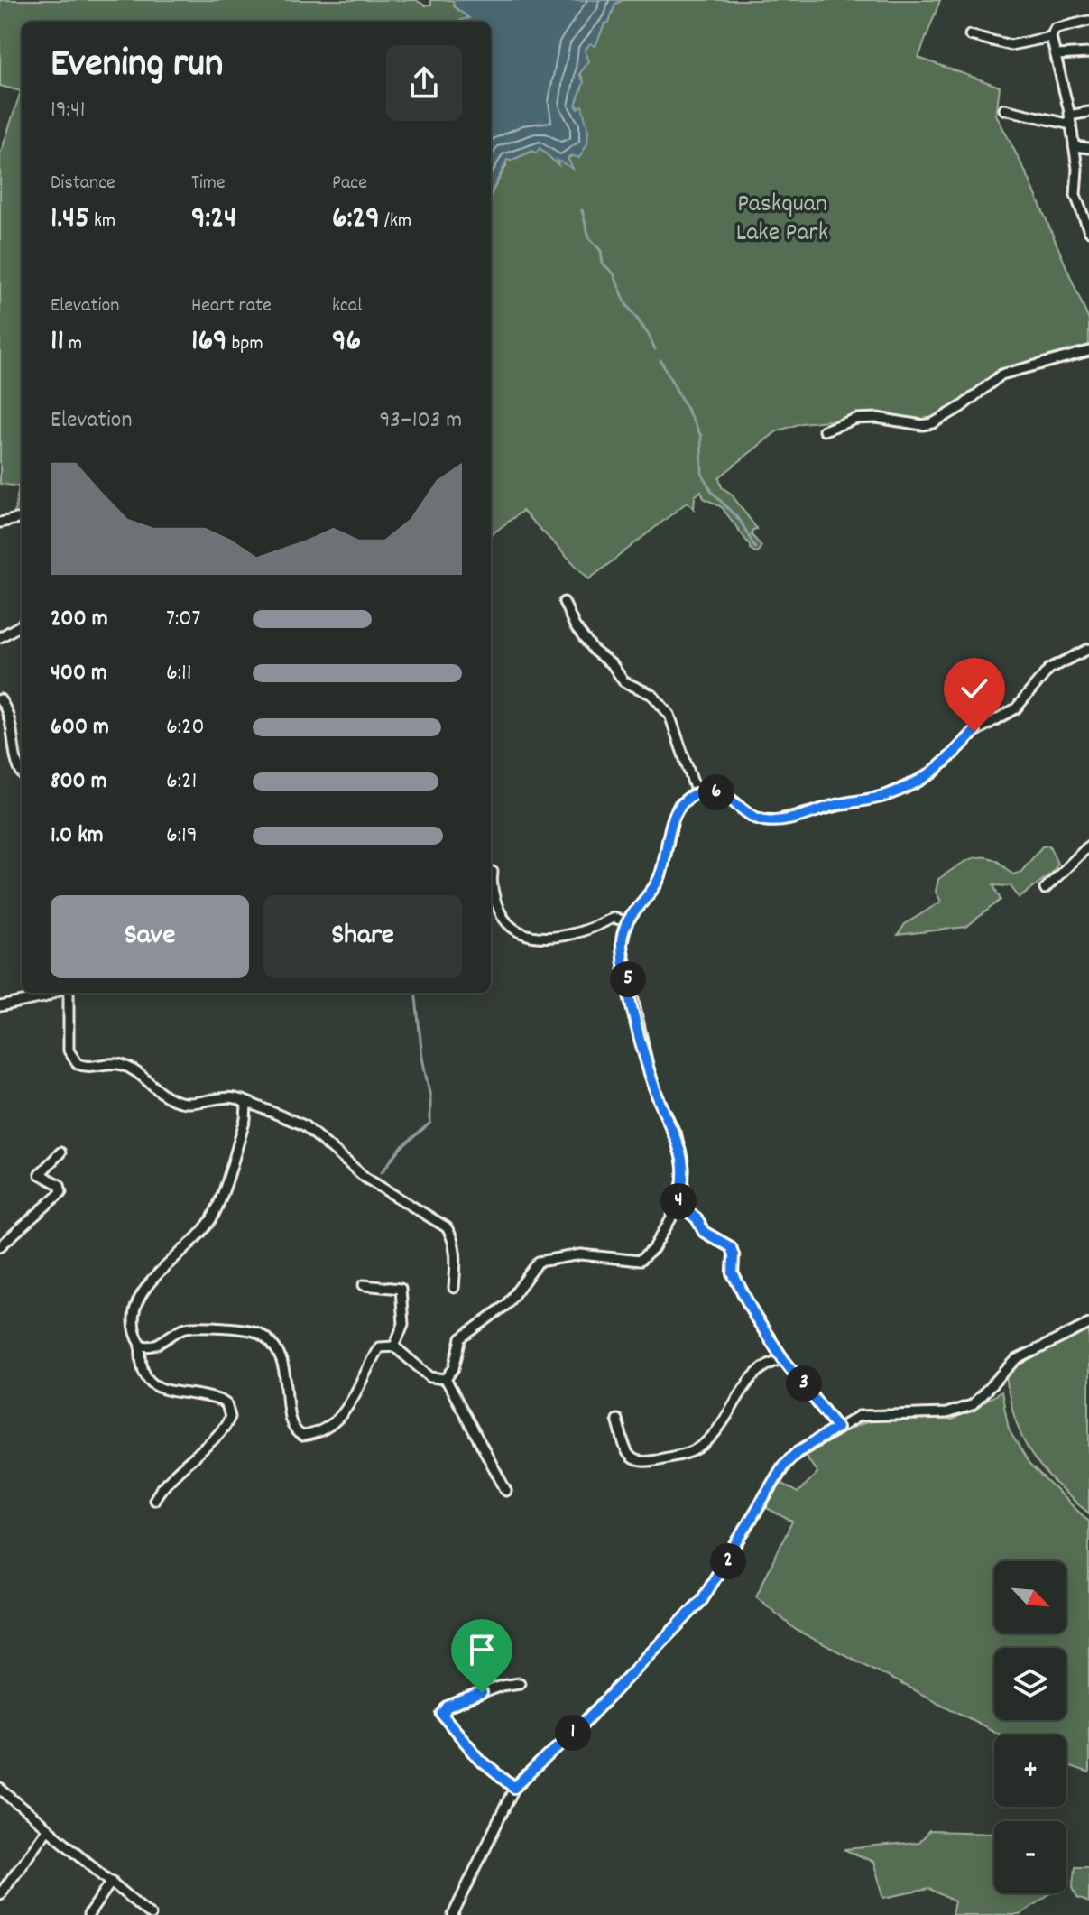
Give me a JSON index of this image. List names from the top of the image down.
{
  "parks": ["Paskquan Lake Park"],
  "north": "bottom right",
  "page": {
    "heading": ["Evening run", "19:41"],
    "stats": [
      ["Distance", "1.45 km"],
      ["Time", "9:24"],
      ["Pace", "6:29 /km"],
      ["Elevation", "11 m"],
      ["Heart rate", "169 bpm"],
      ["kcal", "96"]
    ],
    "chart": ["Elevation", "93–103 m"],
    "list": [
      {
        "name": "200 m",
        "note": "7:07"
      },
      {
        "name": "400 m",
        "note": "6:11"
      },
      {
        "name": "600 m",
        "note": "6:20"
      },
      {
        "name": "800 m",
        "note": "6:21"
      },
      {
        "name": "1.0 km",
        "note": "6:19"
      }
    ],
    "pins": [
      "6",
      "5",
      "4",
      "3",
      "2",
      "1"
    ],
    "buttons": ["Save", "Share"],
    "map_buttons": ["+", "−"]
  }
}
